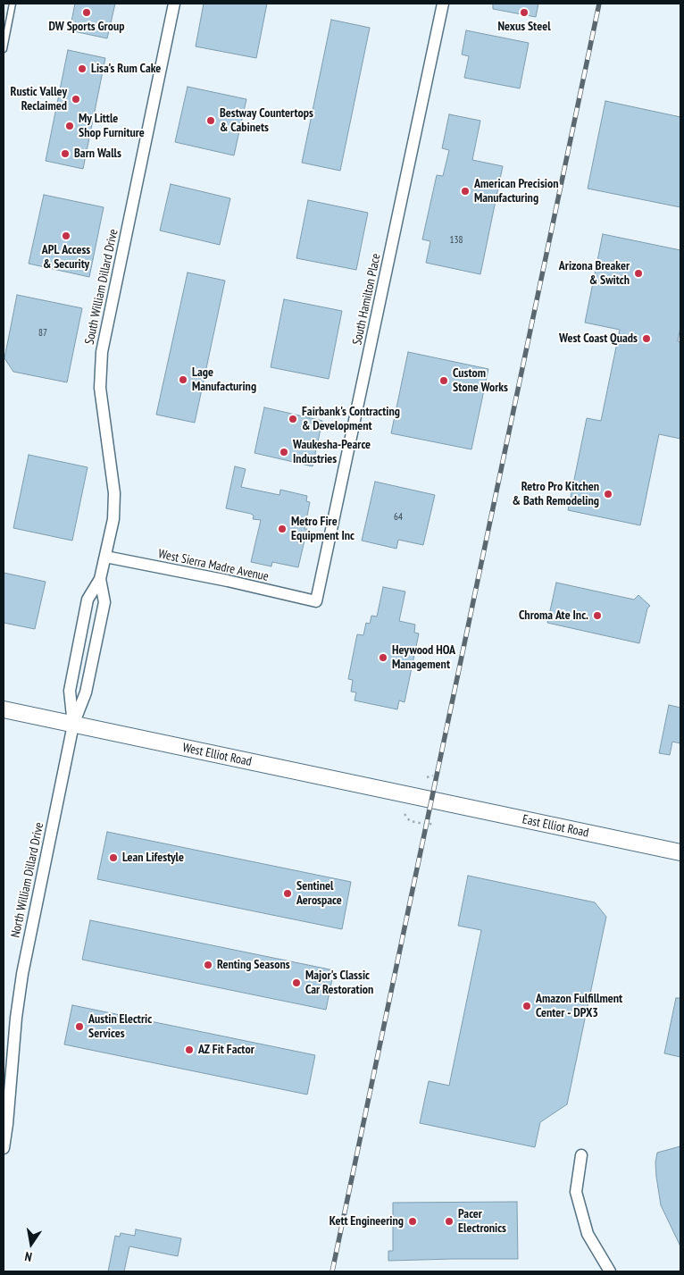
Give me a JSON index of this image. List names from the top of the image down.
{
  "streets": {
    "main road": ["West Elliot Road", "East Elliot Road"],
    "street": [
      "South William Dillard Drive",
      "South Hamilton Place",
      "West Sierra Madre Avenue",
      "North William Dillard Drive"
    ]
  },
  "crossings": [
    ["South William Dillard Drive", "West Sierra Madre Avenue"],
    ["South William Dillard Drive", "West Elliot Road"],
    ["South William Dillard Drive", "North William Dillard Drive"],
    ["South Hamilton Place", "West Sierra Madre Avenue"],
    ["West Elliot Road", "East Elliot Road"],
    ["West Elliot Road", "North William Dillard Drive"]
  ],
  "places": [
    "DW Sports Group",
    "Nexus Steel",
    "Lisa's Rum Cake",
    "Rustic Valley Reclaimed",
    "Bestway Countertops & Cabinets",
    "My Little Shop Furniture",
    "Barn Walls",
    "American Precision Manufacturing",
    "APL Access & Security",
    "Arizona Breaker & Switch",
    "West Coast Quads",
    "Lage Manufacturing",
    "Custom Stone Works",
    "Fairbank's Contracting & Development",
    "Waukesha-Pearce Industries",
    "Retro Pro Kitchen & Bath Remodeling",
    "Metro Fire Equipment Inc",
    "Chroma Ate Inc.",
    "Heywood HOA Management",
    "Lean Lifestyle",
    "Sentinel Aerospace",
    "Renting Seasons",
    "Major's Classic Car Restoration",
    "Amazon Fulfillment Center - DPX3",
    "Austin Electric Services",
    "AZ Fit Factor",
    "Kett Engineering",
    "Pacer Electronics"
  ],
  "house_numbers": ["138", "87", "64"],
  "north": "bottom"
}
